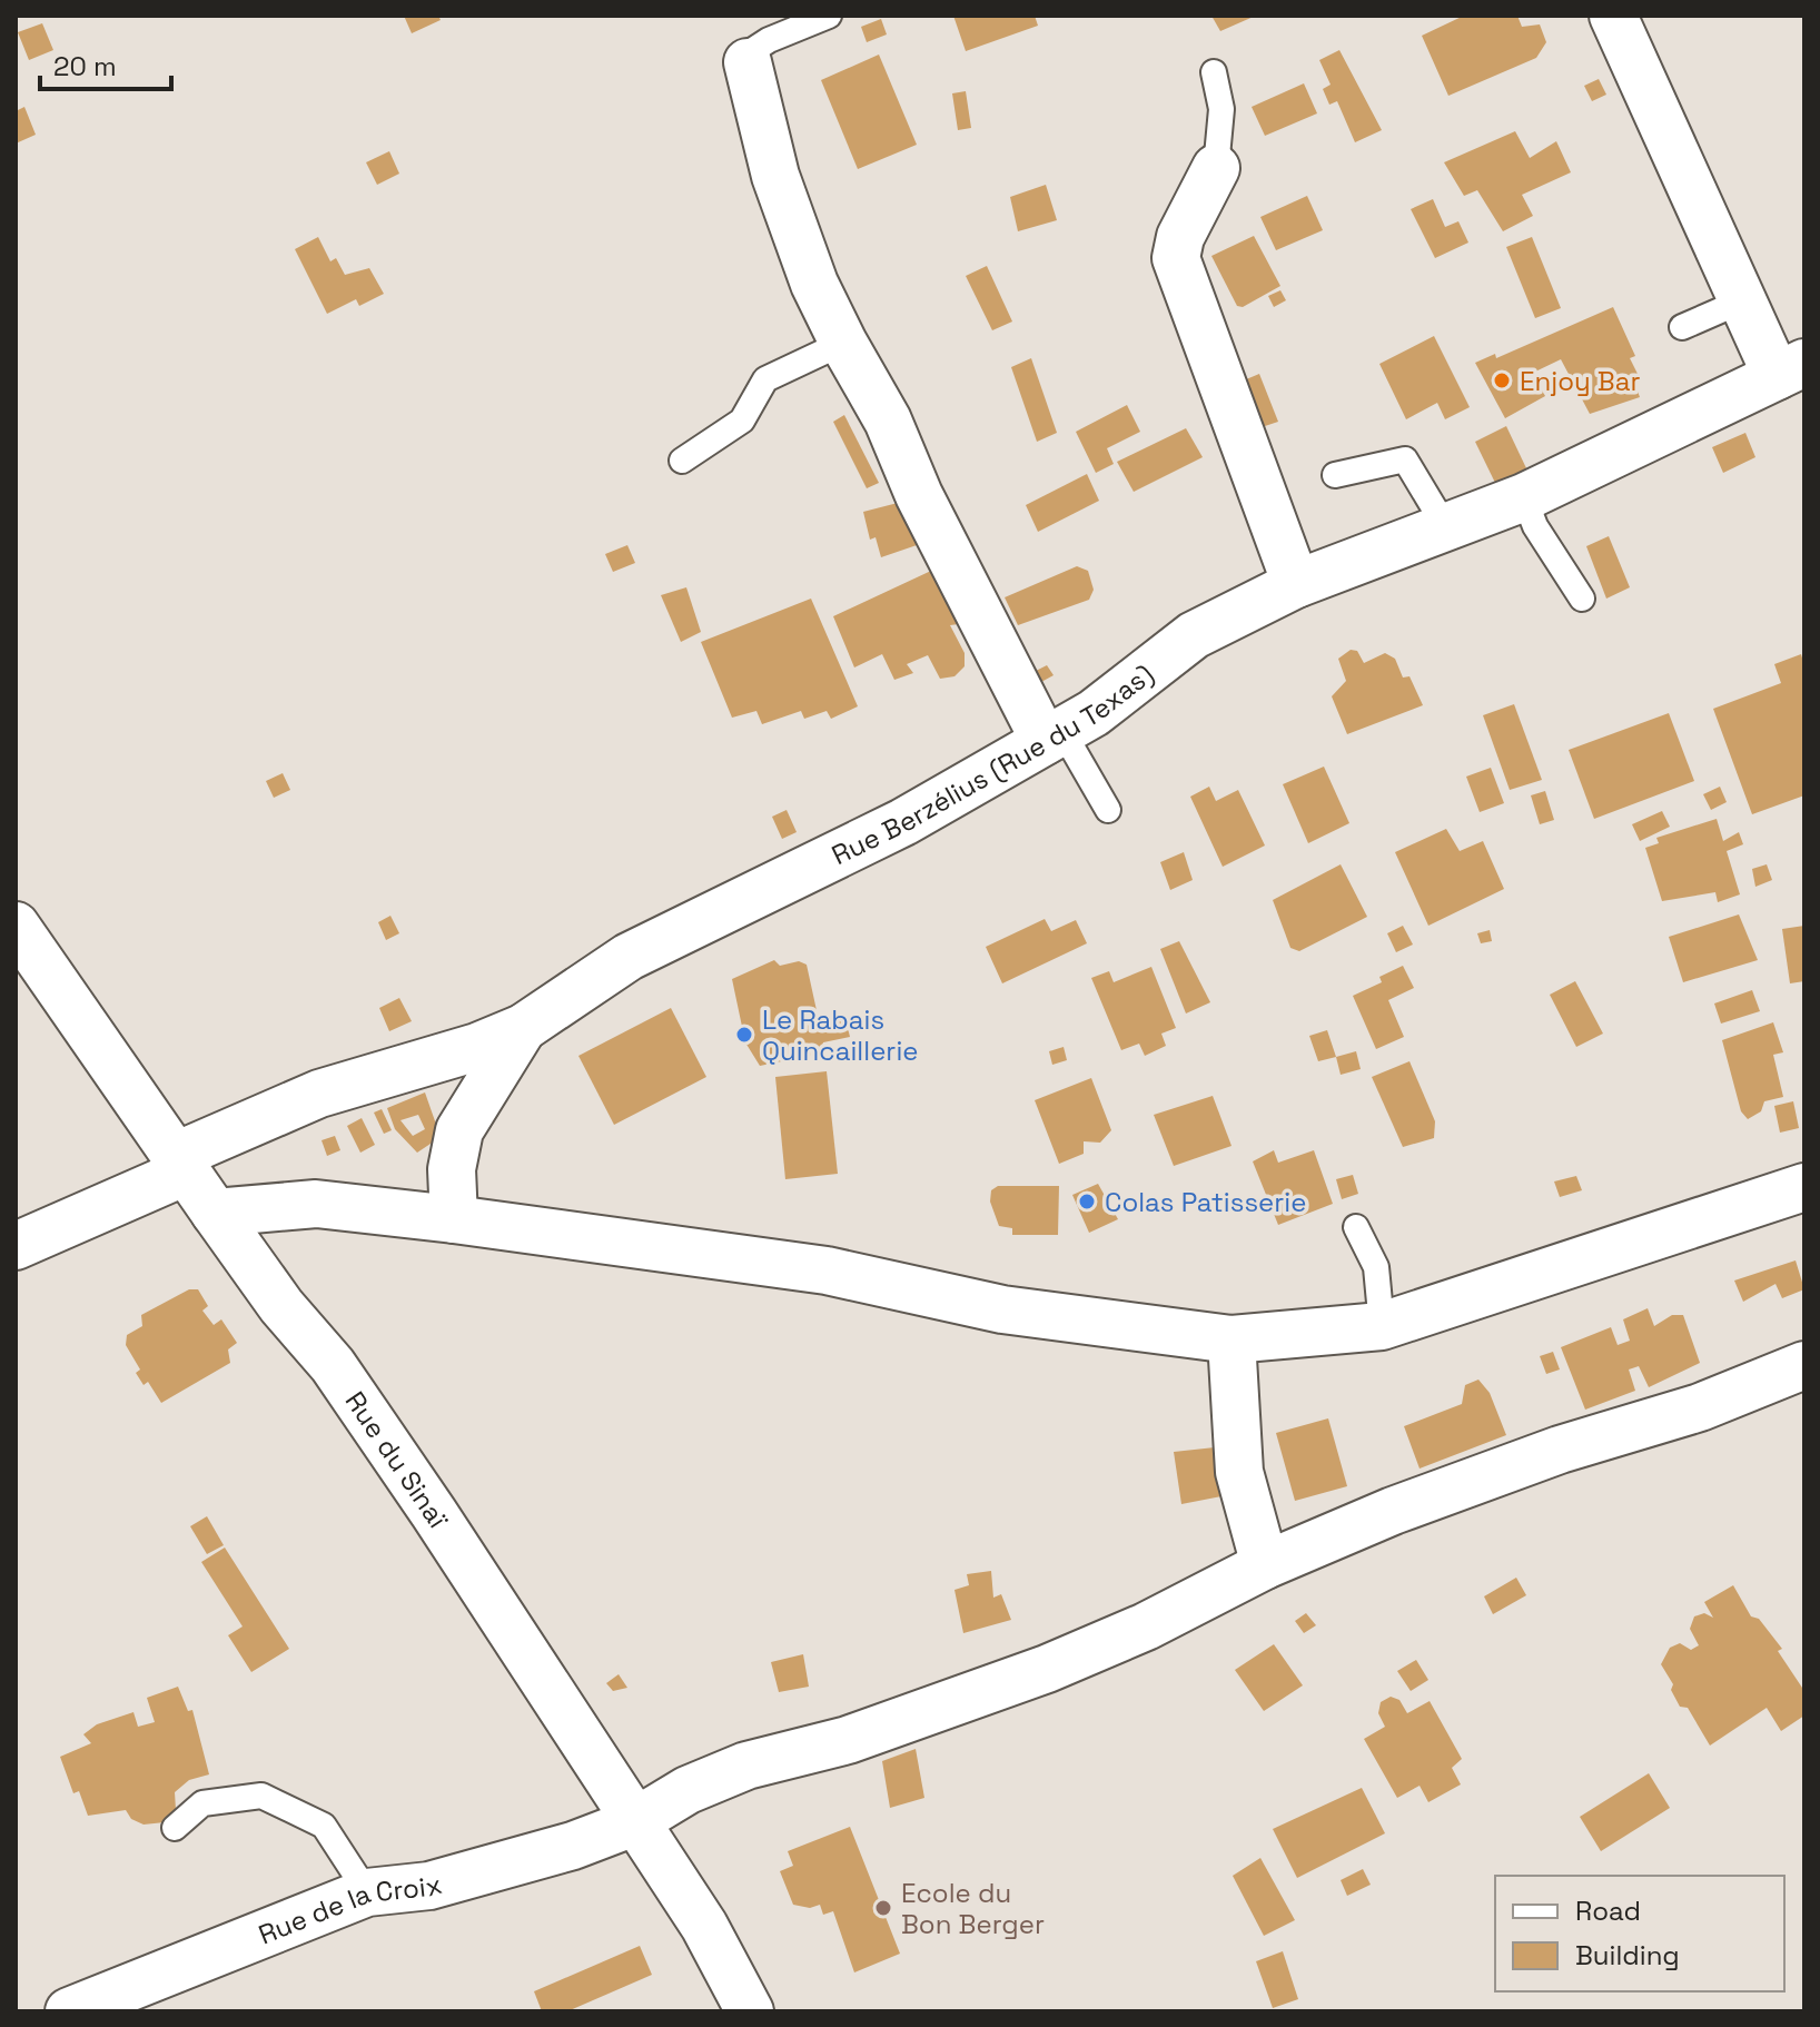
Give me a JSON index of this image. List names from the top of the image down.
{
  "streets": {
    "street": ["Rue Berzélius (Rue du Texas)", "Rue du Sinaï", "Rue de la Croix"]
  },
  "crossings": [
    ["Rue Berzélius (Rue du Texas)", "Rue du Sinaï"],
    ["Rue du Sinaï", "Rue de la Croix"]
  ],
  "places": [
    "Enjoy Bar",
    "Le Rabais Quincaillerie",
    "Colas Patisserie",
    "Ecole du Bon Berger"
  ],
  "legend": ["Road", "Building"],
  "scale_bar": "20 m"
}
